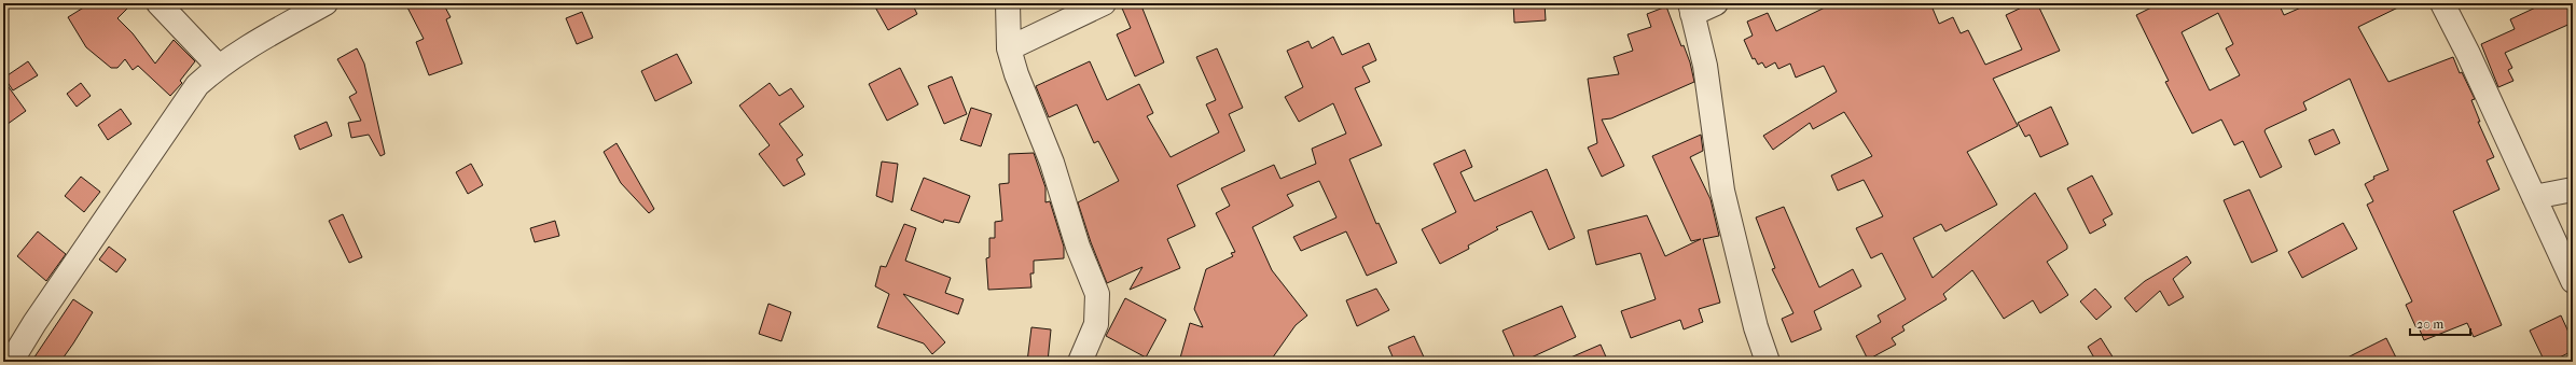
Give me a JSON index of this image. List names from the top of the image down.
{
  "scale_bar": "20 m"
}
